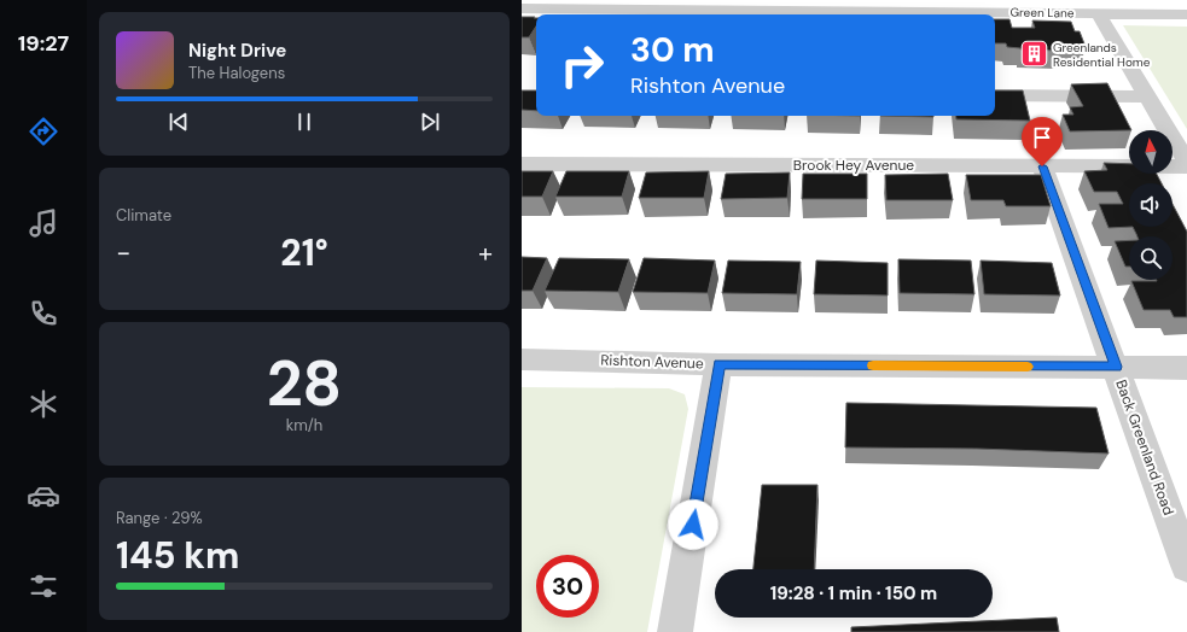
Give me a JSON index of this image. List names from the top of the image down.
{
  "streets": {
    "street": [
      "Green Lane",
      "Brook Hey Avenue",
      "Rishton Avenue",
      "Back Greenland Road"
    ]
  },
  "crossings": [
    ["Brook Hey Avenue", "Back Greenland Road"],
    ["Rishton Avenue", "Back Greenland Road"]
  ],
  "places": {
    "building": ["Greenlands Residential Home"]
  },
  "north": "top",
  "page": {
    "tabs": "19:27",
    "turn": ["30 m", "Rishton Avenue"],
    "song": ["Night Drive", "The Halogens"],
    "tile": [
      "Climate",
      ["28", "km/h"],
      ["Range · 29%", "145 km"]
    ],
    "heat": ["−", "21°", "+"],
    "limit": "30",
    "trip": "19:28 · 1 min · 150 m"
  }
}
